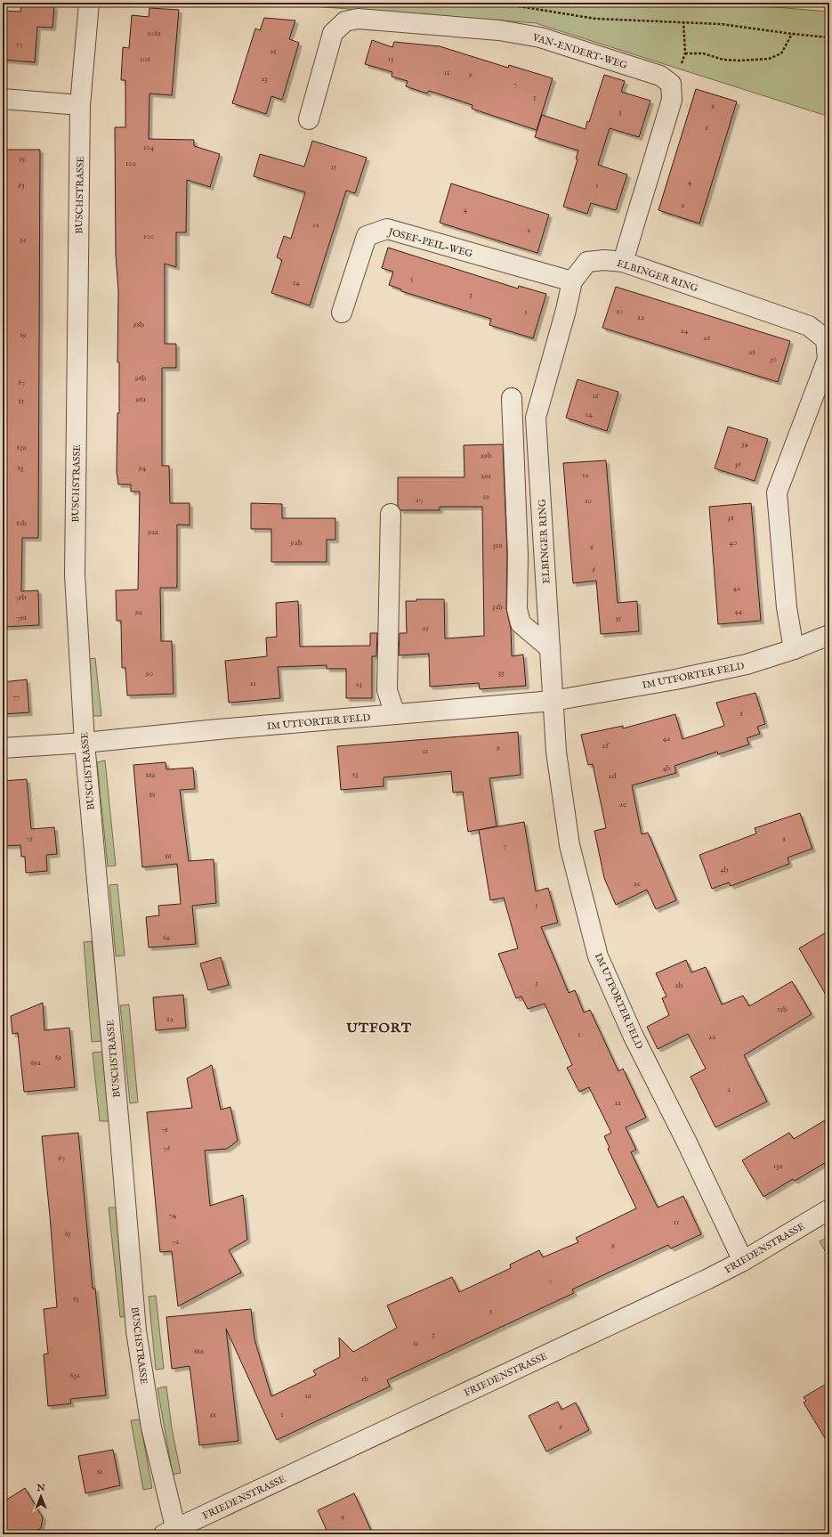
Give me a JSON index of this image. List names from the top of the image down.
{
  "streets": {
    "street": [
      "VAN-ENDERT-WEG",
      "BUSCHSTRASSE",
      "JOSEF-PEIL-WEG",
      "ELBINGER RING",
      "IM UTFORTER FELD",
      "FRIEDENSTRASSE"
    ]
  },
  "crossings": [
    ["BUSCHSTRASSE", "IM UTFORTER FELD"],
    ["BUSCHSTRASSE", "FRIEDENSTRASSE"],
    ["JOSEF-PEIL-WEG", "ELBINGER RING"],
    ["ELBINGER RING", "IM UTFORTER FELD"],
    ["IM UTFORTER FELD", "FRIEDENSTRASSE"]
  ],
  "districts": ["UTFORT"],
  "house_numbers": [
    "106a",
    "57",
    "25",
    "106",
    "13",
    "11",
    "9",
    "23",
    "7",
    "5",
    "8",
    "3",
    "6",
    "104",
    "95",
    "102",
    "15",
    "4",
    "93",
    "1",
    "2",
    "4",
    "12",
    "2",
    "100",
    "91",
    "5",
    "14",
    "3",
    "20",
    "1",
    "22",
    "98b",
    "24",
    "89",
    "26",
    "28",
    "30",
    "96b",
    "87",
    "16",
    "96a",
    "85",
    "14",
    "34",
    "83a",
    "29b",
    "36",
    "83",
    "94",
    "12",
    "29a",
    "29",
    "27",
    "10",
    "38",
    "81b",
    "92a",
    "92b",
    "40",
    "31a",
    "8",
    "6",
    "42",
    "79b",
    "31b",
    "44",
    "92",
    "79a",
    "35",
    "25",
    "33",
    "90",
    "21",
    "23",
    "77",
    "6",
    "4a",
    "2f",
    "9",
    "11",
    "4b",
    "13",
    "88a",
    "2d",
    "88",
    "2e",
    "75",
    "8",
    "7",
    "86",
    "4b",
    "2c",
    "5",
    "84",
    "3",
    "2b",
    "15b",
    "82",
    "1",
    "2a",
    "69",
    "69a",
    "2",
    "1a",
    "78",
    "76",
    "67",
    "13a",
    "74",
    "11",
    "65",
    "72",
    "9",
    "7",
    "63",
    "5",
    "3",
    "1c",
    "68a",
    "63a",
    "1b",
    "1a",
    "1",
    "66",
    "6",
    "61",
    "4"
  ],
  "north": "top"
}
